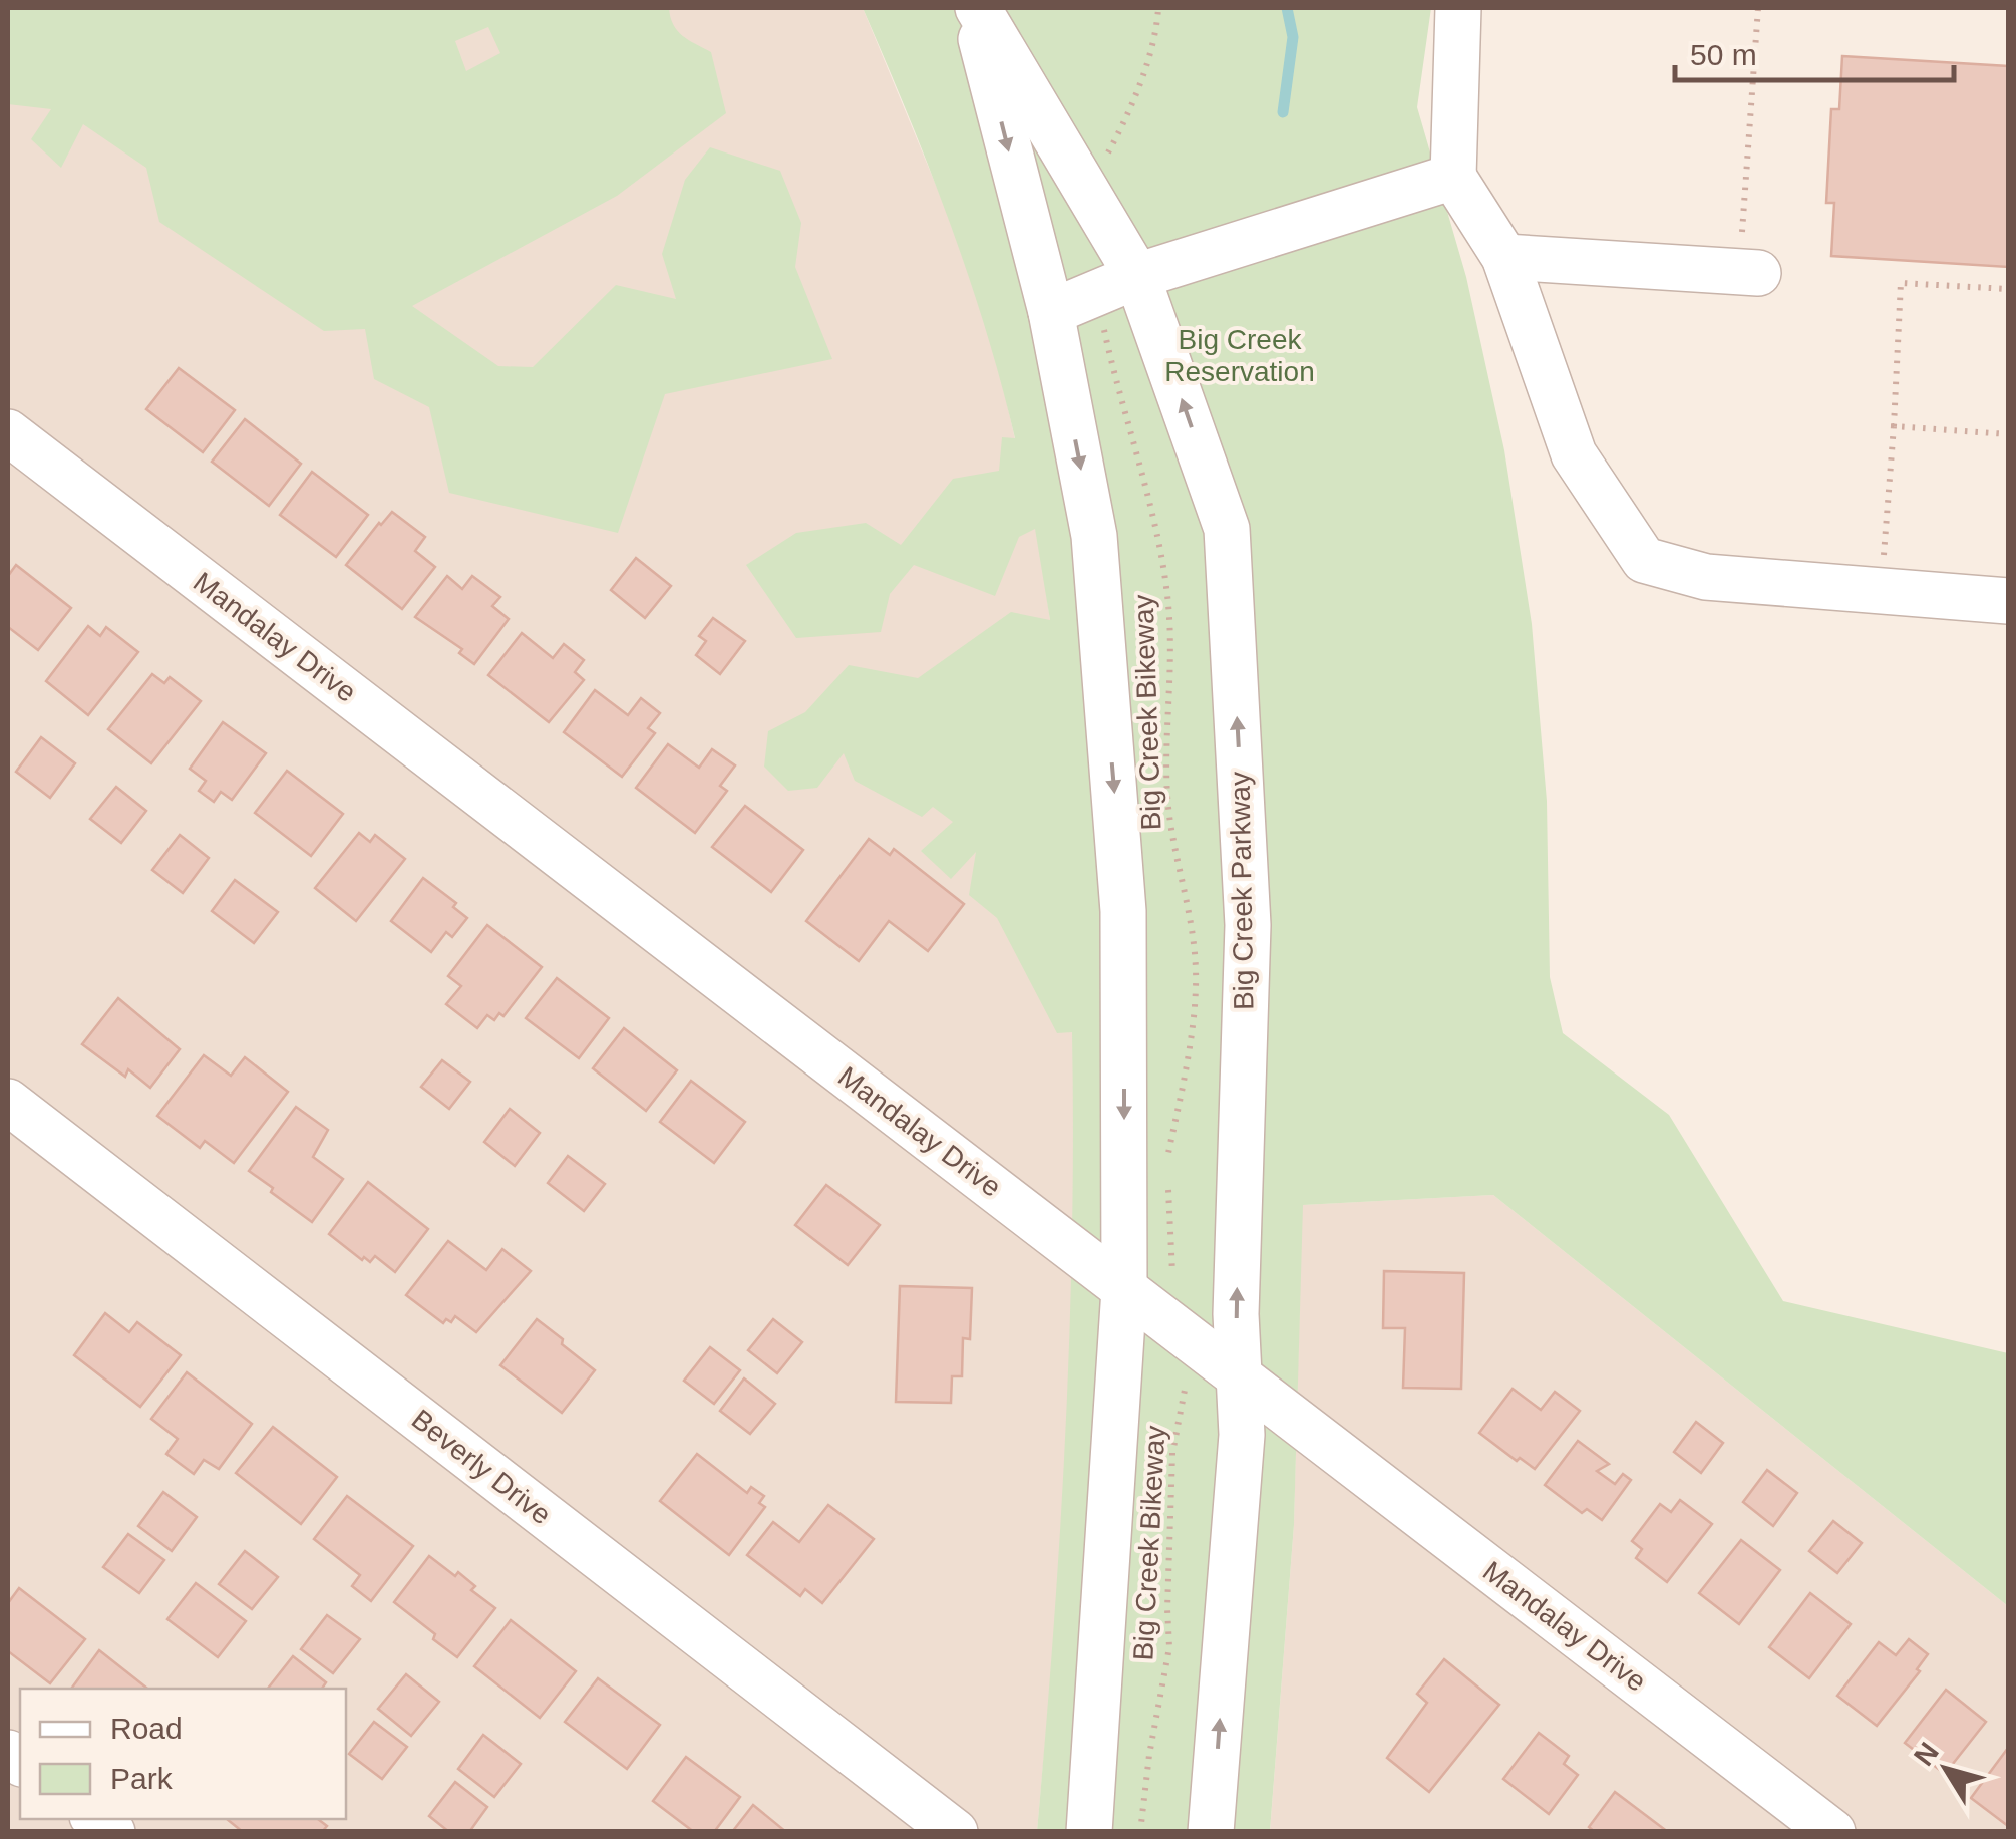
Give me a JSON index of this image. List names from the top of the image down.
{
  "streets": {
    "street": ["Mandalay Drive", "Big Creek Parkway", "Beverly Drive"],
    "path": ["Big Creek Bikeway"]
  },
  "crossings": [
    ["Mandalay Drive", "Big Creek Parkway"]
  ],
  "parks": ["Big Creek Reservation"],
  "legend": ["Road", "Park"],
  "scale_bar": "50 m",
  "north": "top left"
}
